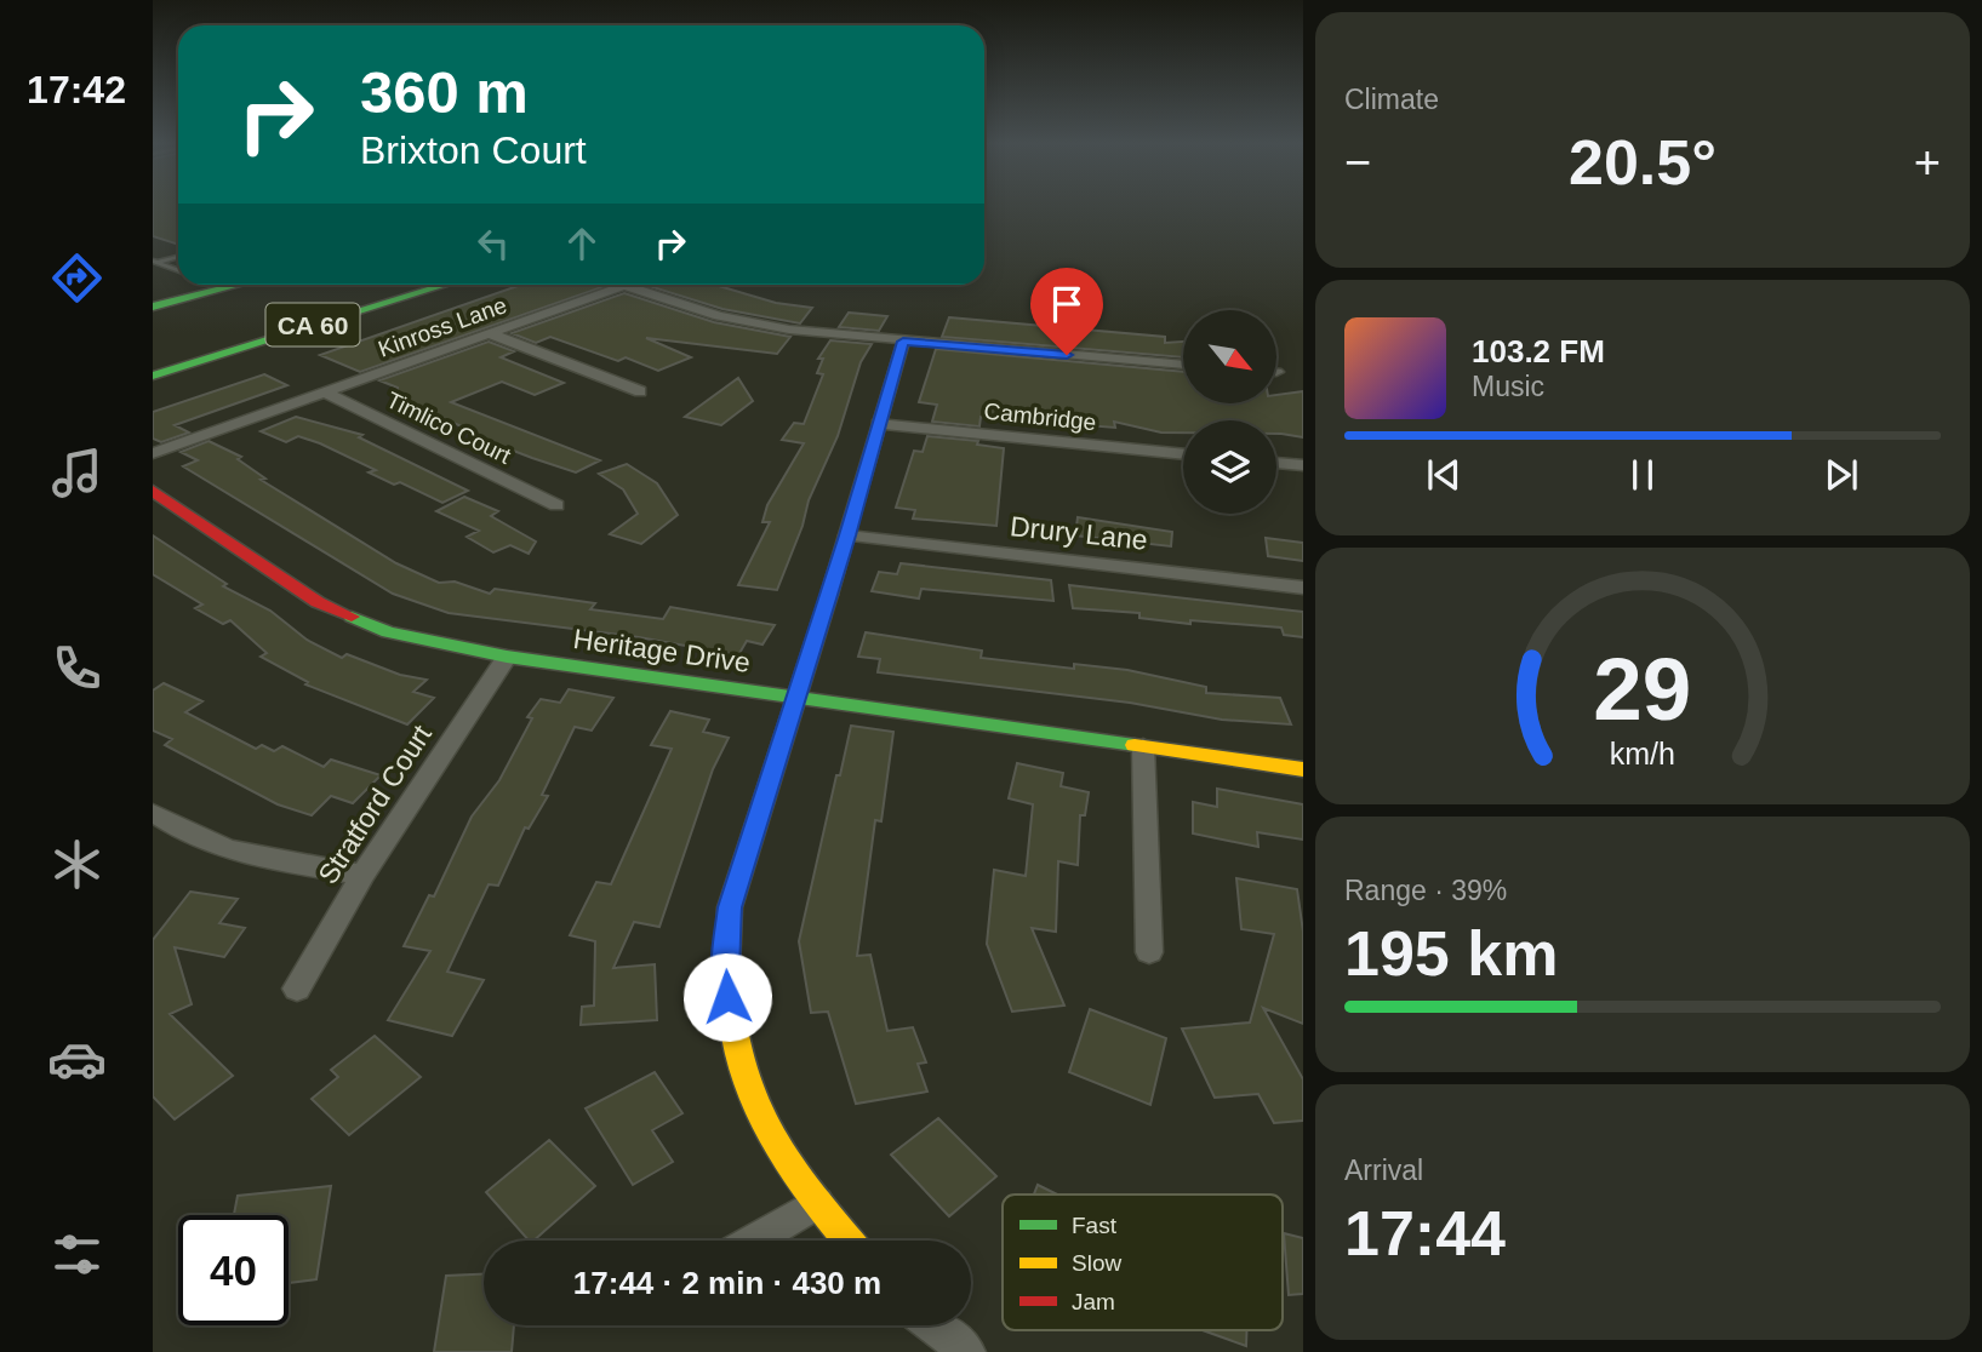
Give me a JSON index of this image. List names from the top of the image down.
{
  "streets": {
    "main road": ["CA 60", "Heritage Drive"],
    "street": [
      "Kinross Lane",
      "Cambridge",
      "Timlico Court",
      "Drury Lane",
      "Stratford Court"
    ]
  },
  "crossings": [
    ["Kinross Lane", "Timlico Court"],
    ["Heritage Drive", "Stratford Court"]
  ],
  "legend": ["Fast", "Slow", "Jam"],
  "north": "bottom right",
  "page": {
    "tabs": "17:42",
    "tile": [
      "Climate",
      ["Range · 39%", "195 km"],
      ["Arrival", "17:44"]
    ],
    "turn": ["360 m", "Brixton Court"],
    "heat": ["−", "20.5°", "+"],
    "song": ["103.2 FM", "Music"],
    "limit": "40",
    "trip": "17:44 · 2 min · 430 m",
    "gauge": ["29", "km/h"]
  }
}
